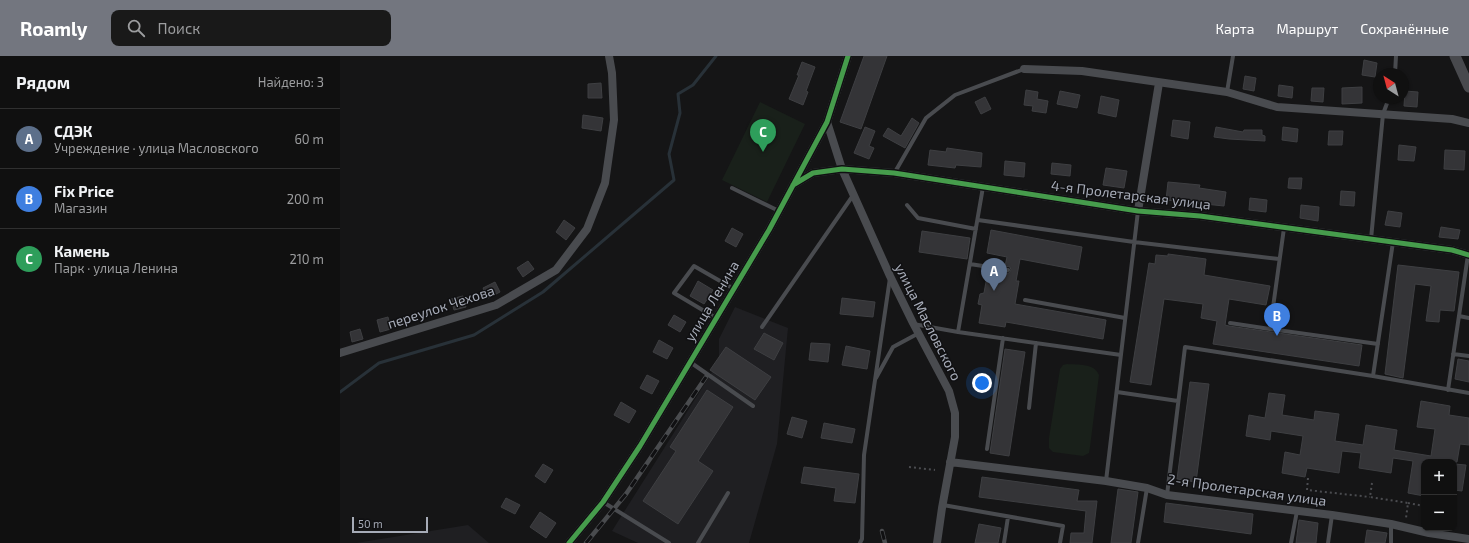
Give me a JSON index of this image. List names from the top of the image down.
{
  "streets": {
    "street": [
      "4-я Пролетарская улица",
      "улица Ленина",
      "переулок Чехова",
      "улица Масловского",
      "2-я Пролетарская улица"
    ]
  },
  "crossings": [
    ["4-я Пролетарская улица", "улица Ленина"],
    ["4-я Пролетарская улица", "улица Масловского"],
    ["улица Ленина", "улица Масловского"],
    ["улица Масловского", "2-я Пролетарская улица"]
  ],
  "scale_bar": "50 m",
  "north": "top left",
  "page": {
    "header": "Roamly",
    "search": "Поиск",
    "nav": ["Карта", "Маршрут", "Сохранённые"],
    "heading": ["Рядом", "Найдено: 3"],
    "list": [
      {
        "mark": "A",
        "name": "СДЭК",
        "note": "Учреждение · улица Масловского",
        "value": "60 m"
      },
      {
        "mark": "B",
        "name": "Fix Price",
        "note": "Магазин",
        "value": "200 m"
      },
      {
        "mark": "C",
        "name": "Камень",
        "note": "Парк · улица Ленина",
        "value": "210 m"
      }
    ],
    "pins": ["C", "A", "B"],
    "map_buttons": ["+", "−"],
    "scale": "50 m"
  }
}
